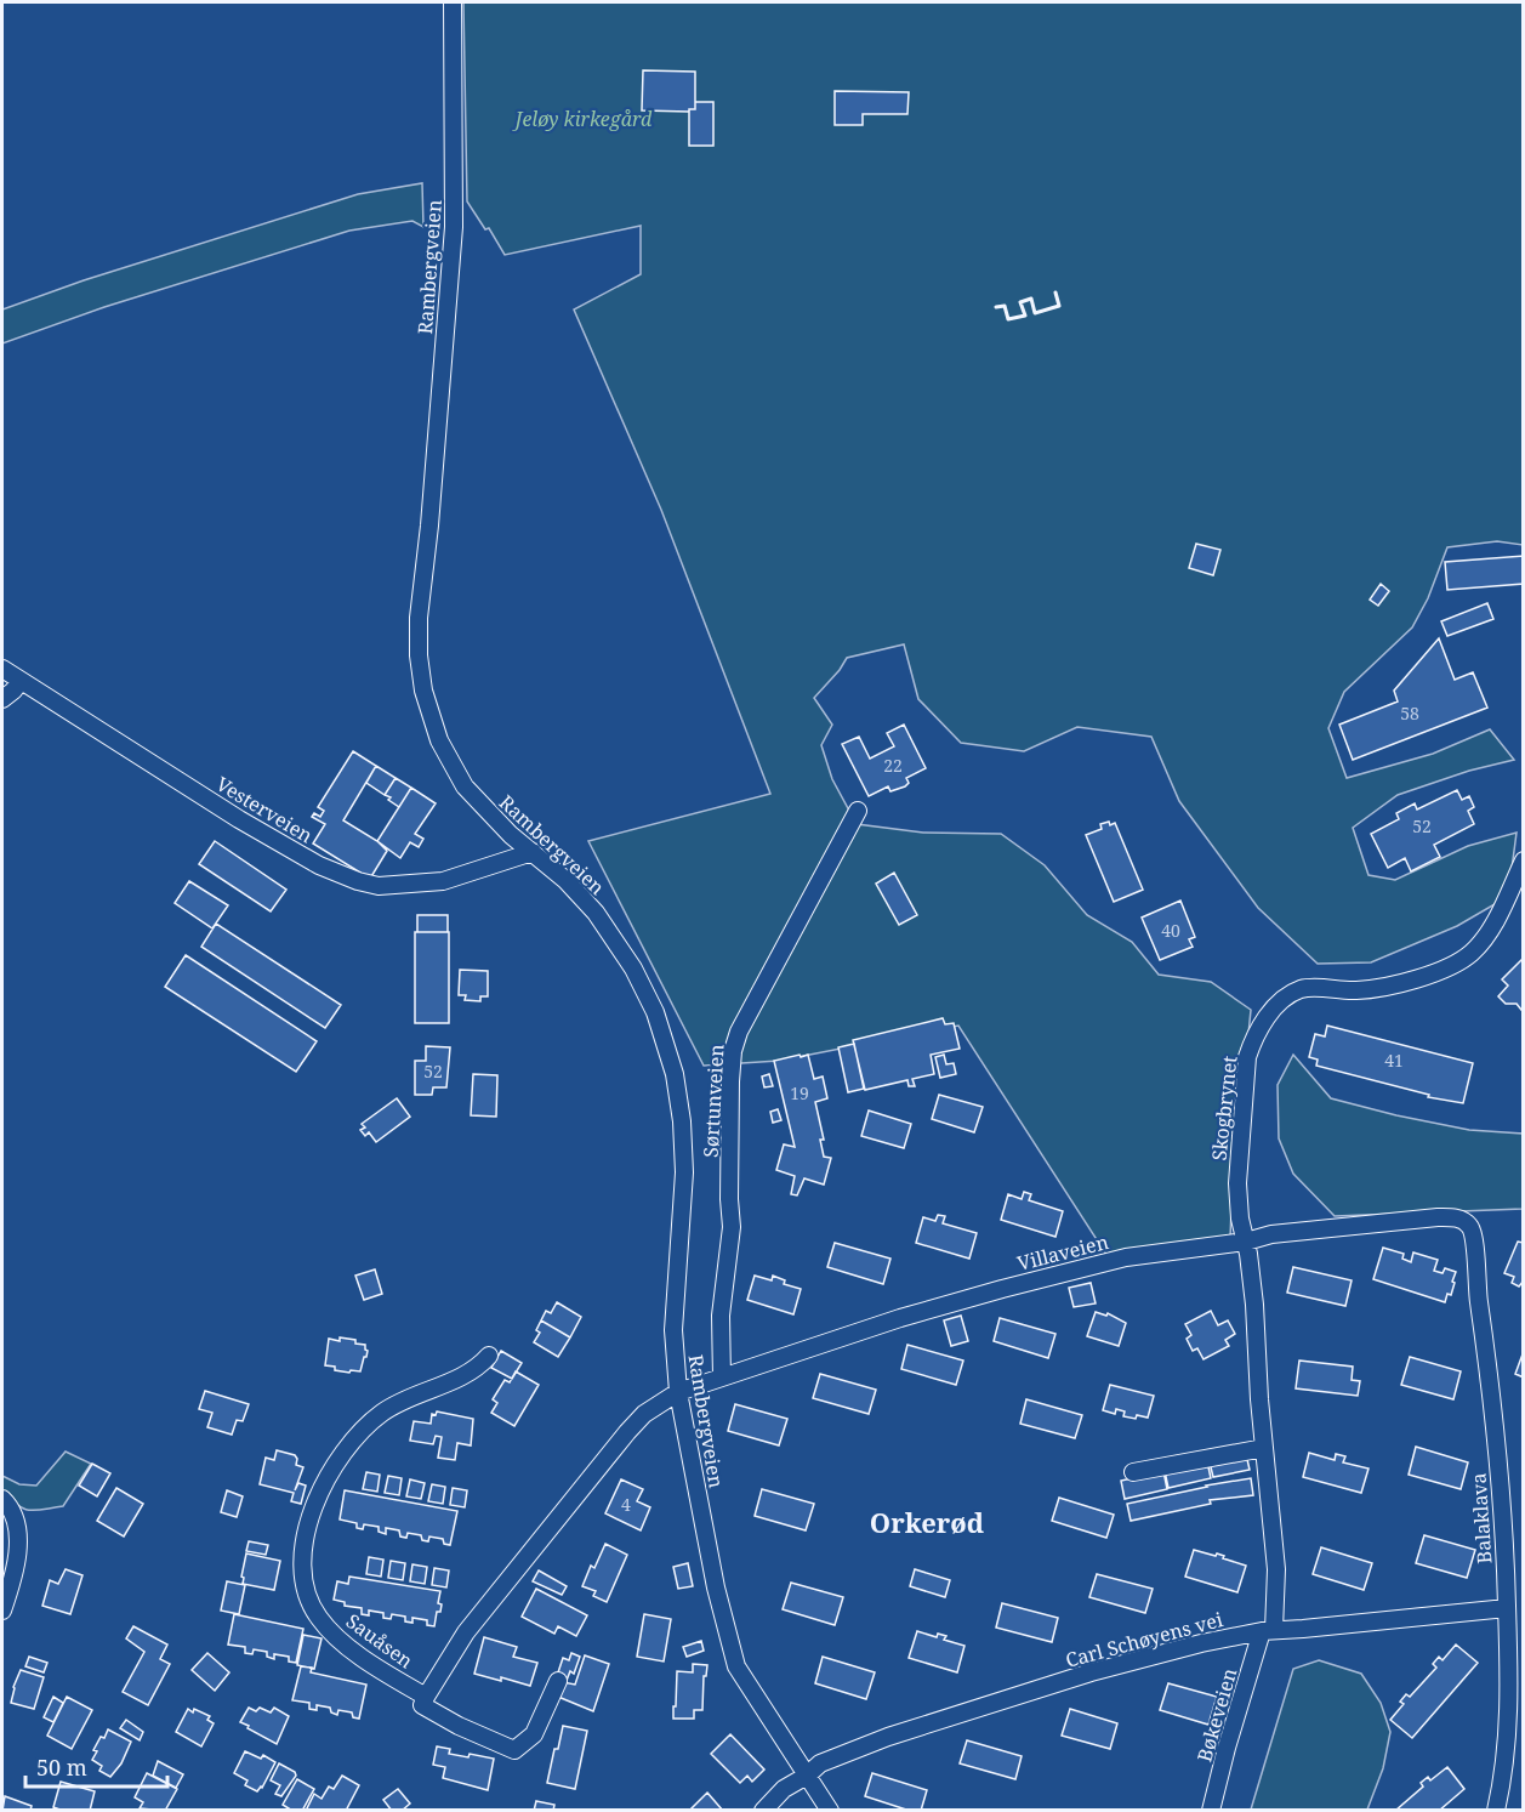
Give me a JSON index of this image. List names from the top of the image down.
{
  "streets": {
    "street": [
      "Rambergveien",
      "Vesterveien",
      "Sørtunveien",
      "Skogbrynet",
      "Villaveien",
      "Balaklava",
      "Carl Schøyens vei",
      "Sauåsen",
      "Bøkeveien"
    ]
  },
  "crossings": [
    ["Rambergveien", "Vesterveien"],
    ["Rambergveien", "Villaveien"],
    ["Rambergveien", "Carl Schøyens vei"],
    ["Rambergveien", "Sauåsen"],
    ["Sørtunveien", "Villaveien"],
    ["Skogbrynet", "Villaveien"],
    ["Skogbrynet", "Carl Schøyens vei"],
    ["Skogbrynet", "Bøkeveien"],
    ["Villaveien", "Balaklava"],
    ["Villaveien", "Sauåsen"],
    ["Balaklava", "Carl Schøyens vei"],
    ["Carl Schøyens vei", "Bøkeveien"]
  ],
  "districts": ["Orkerød"],
  "parks": ["Jeløy kirkegård"],
  "house_numbers": [
    "58",
    "22",
    "52",
    "40",
    "41",
    "52",
    "19",
    "4"
  ],
  "scale_bar": "50 m"
}
